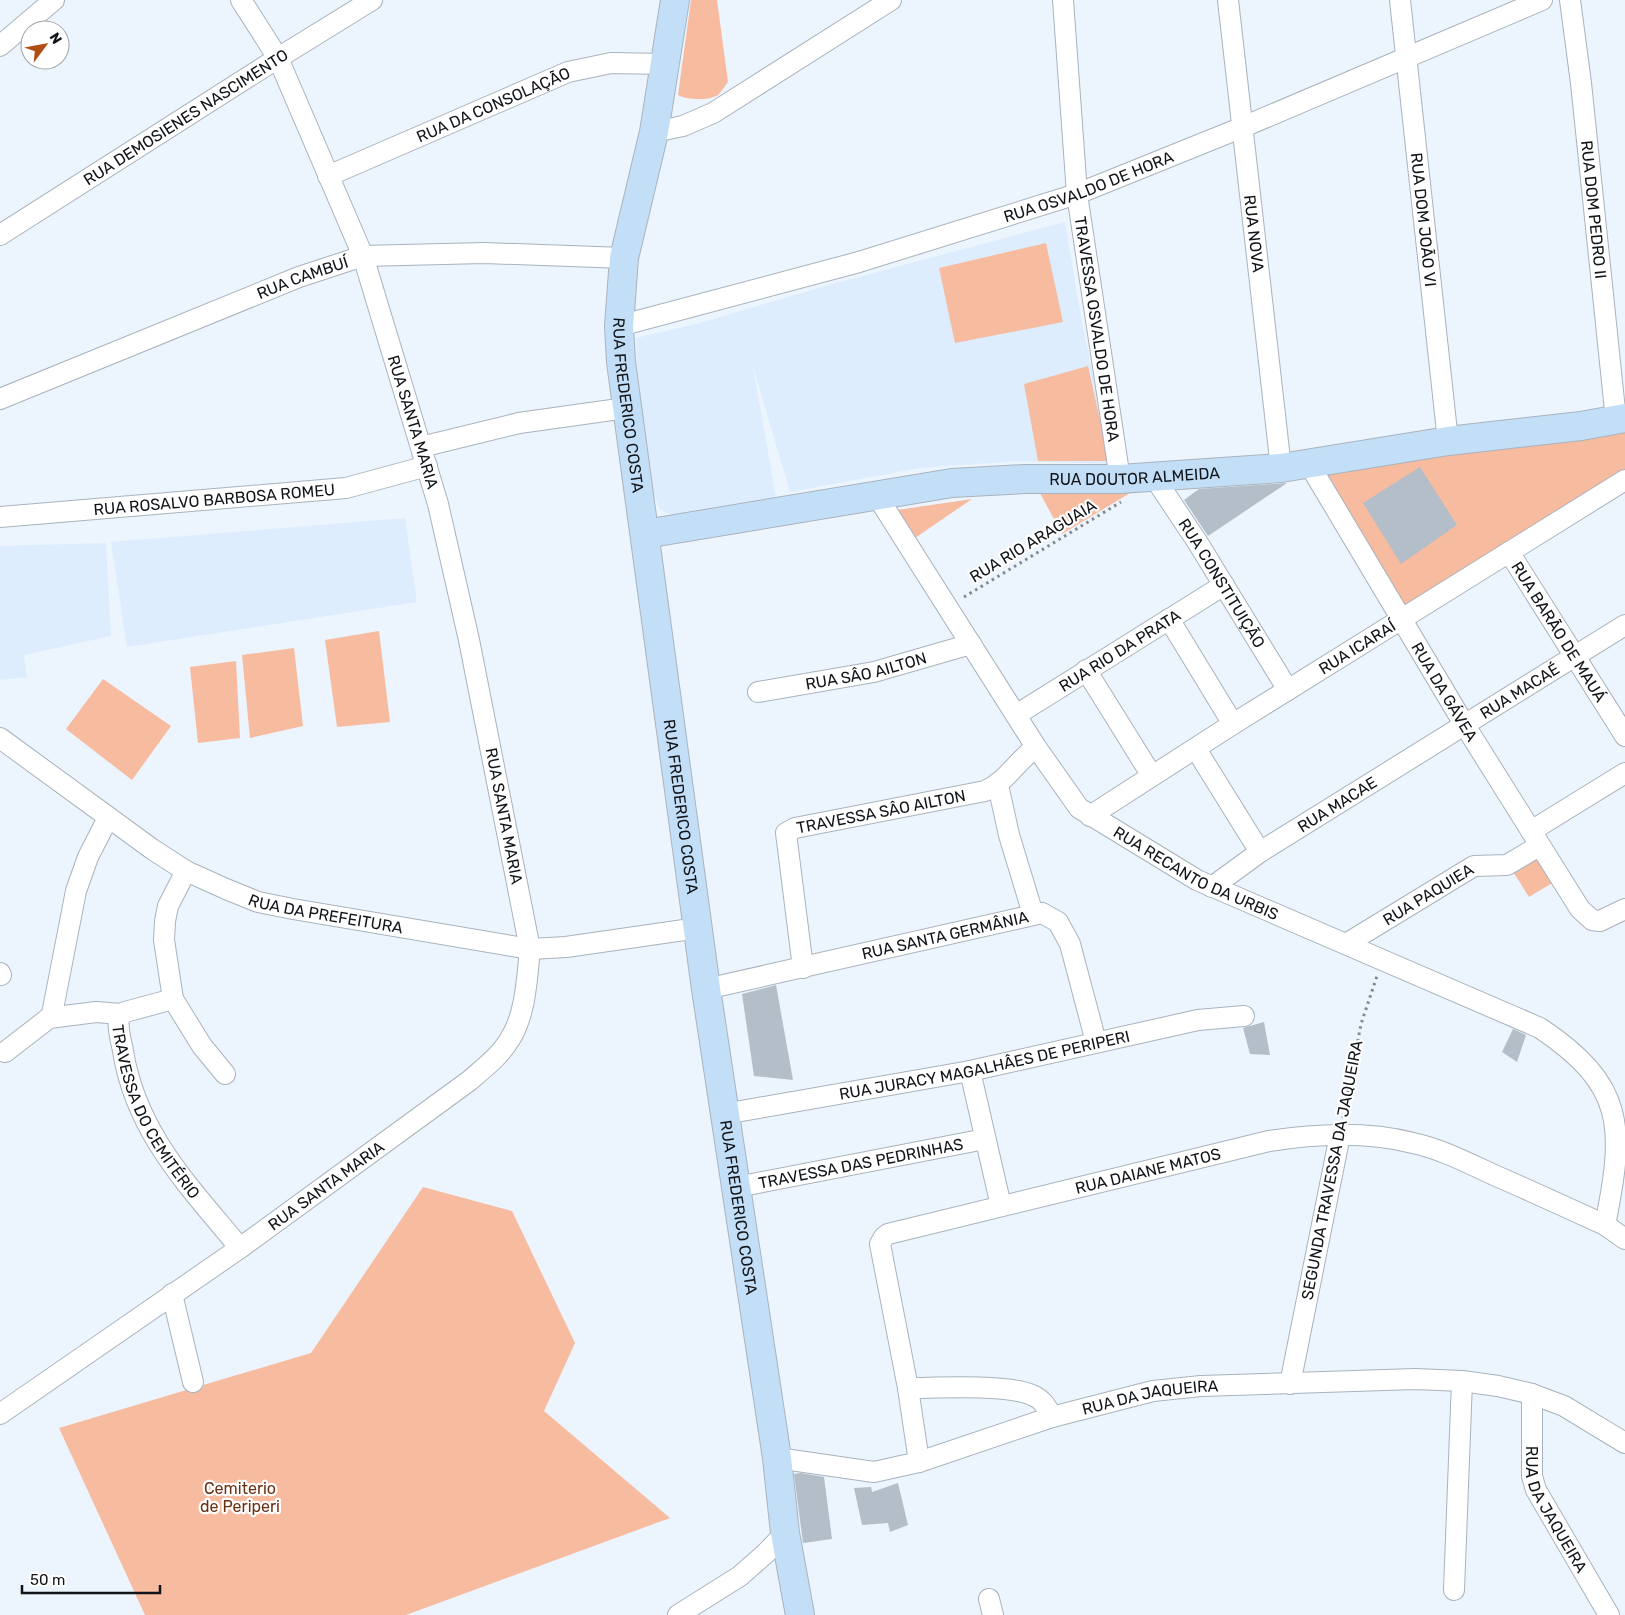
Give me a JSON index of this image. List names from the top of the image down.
{
  "streets": {
    "main road": ["RUA FREDERICO COSTA", "RUA DOUTOR ALMEIDA"],
    "street": [
      "RUA DA CONSOLAÇÃO",
      "RUA DEMOSIENES NASCIMENTO",
      "RUA OSVALDO DE HORA",
      "RUA DOM PEDRO II",
      "RUA DOM JOÃO VI",
      "RUA NOVA",
      "RUA CAMBUÍ",
      "TRAVESSA OSVALDO DE HORA",
      "RUA SANTA MARIA",
      "RUA ROSALVO BARBOSA ROMEU",
      "RUA CONSTITUIÇÃO",
      "RUA BARÃO DE MAUÁ",
      "RUA ICARAÍ",
      "RUA RIO DA PRATA",
      "RUA SÂO AILTON",
      "RUA MACAÉ",
      "RUA DA GÁVEA",
      "RUA MACAE",
      "TRAVESSA SÂO AILTON",
      "RUA RECANTO DA URBIS",
      "RUA PAQUIEA",
      "RUA DA PREFEITURA",
      "RUA SANTA GERMÂNIA",
      "RUA JURACY MAGALHÂES DE PERIPERI",
      "TRAVESSA DO CEMITÉRIO",
      "TRAVESSA DAS PEDRINHAS",
      "RUA DAIANE MATOS",
      "SEGUNDA TRAVESSA DA JAQUEIRA",
      "RUA DA JAQUEIRA"
    ],
    "path": ["RUA RIO ARAGUAIA"]
  },
  "crossings": [
    ["RUA DA CONSOLAÇÃO", "RUA FREDERICO COSTA"],
    ["RUA DA CONSOLAÇÃO", "RUA SANTA MARIA"],
    ["RUA DEMOSIENES NASCIMENTO", "RUA SANTA MARIA"],
    ["RUA OSVALDO DE HORA", "RUA DOM JOÃO VI"],
    ["RUA OSVALDO DE HORA", "RUA NOVA"],
    ["RUA OSVALDO DE HORA", "TRAVESSA OSVALDO DE HORA"],
    ["RUA OSVALDO DE HORA", "RUA FREDERICO COSTA"],
    ["RUA DOM PEDRO II", "RUA DOUTOR ALMEIDA"],
    ["RUA DOM JOÃO VI", "RUA DOUTOR ALMEIDA"],
    ["RUA NOVA", "RUA DOUTOR ALMEIDA"],
    ["RUA CAMBUÍ", "RUA FREDERICO COSTA"],
    ["RUA CAMBUÍ", "RUA SANTA MARIA"],
    ["TRAVESSA OSVALDO DE HORA", "RUA DOUTOR ALMEIDA"],
    ["TRAVESSA OSVALDO DE HORA", "RUA RIO ARAGUAIA"],
    ["RUA FREDERICO COSTA", "RUA DOUTOR ALMEIDA"],
    ["RUA FREDERICO COSTA", "RUA DA PREFEITURA"],
    ["RUA FREDERICO COSTA", "RUA SANTA GERMÂNIA"],
    ["RUA FREDERICO COSTA", "RUA JURACY MAGALHÂES DE PERIPERI"],
    ["RUA FREDERICO COSTA", "TRAVESSA DAS PEDRINHAS"],
    ["RUA FREDERICO COSTA", "RUA DA JAQUEIRA"],
    ["RUA SANTA MARIA", "RUA ROSALVO BARBOSA ROMEU"],
    ["RUA SANTA MARIA", "RUA DA PREFEITURA"],
    ["RUA SANTA MARIA", "TRAVESSA DO CEMITÉRIO"],
    ["RUA DOUTOR ALMEIDA", "RUA RIO ARAGUAIA"],
    ["RUA DOUTOR ALMEIDA", "RUA CONSTITUIÇÃO"],
    ["RUA DOUTOR ALMEIDA", "RUA DA GÁVEA"],
    ["RUA DOUTOR ALMEIDA", "RUA RECANTO DA URBIS"],
    ["RUA RIO ARAGUAIA", "RUA RECANTO DA URBIS"],
    ["RUA CONSTITUIÇÃO", "RUA ICARAÍ"],
    ["RUA CONSTITUIÇÃO", "RUA RIO DA PRATA"],
    ["RUA BARÃO DE MAUÁ", "RUA ICARAÍ"],
    ["RUA BARÃO DE MAUÁ", "RUA MACAÉ"],
    ["RUA ICARAÍ", "RUA DA GÁVEA"],
    ["RUA ICARAÍ", "RUA RECANTO DA URBIS"],
    ["RUA RIO DA PRATA", "RUA RECANTO DA URBIS"],
    ["RUA SÂO AILTON", "RUA RECANTO DA URBIS"],
    ["RUA MACAÉ", "RUA DA GÁVEA"],
    ["RUA MACAÉ", "RUA MACAE"],
    ["RUA DA GÁVEA", "RUA MACAE"],
    ["RUA DA GÁVEA", "RUA PAQUIEA"],
    ["RUA MACAE", "RUA RECANTO DA URBIS"],
    ["TRAVESSA SÂO AILTON", "RUA RECANTO DA URBIS"],
    ["TRAVESSA SÂO AILTON", "RUA SANTA GERMÂNIA"],
    ["RUA RECANTO DA URBIS", "RUA PAQUIEA"],
    ["RUA RECANTO DA URBIS", "RUA DAIANE MATOS"],
    ["RUA RECANTO DA URBIS", "SEGUNDA TRAVESSA DA JAQUEIRA"],
    ["RUA SANTA GERMÂNIA", "RUA JURACY MAGALHÂES DE PERIPERI"],
    ["RUA DAIANE MATOS", "SEGUNDA TRAVESSA DA JAQUEIRA"],
    ["RUA DAIANE MATOS", "RUA DA JAQUEIRA"],
    ["SEGUNDA TRAVESSA DA JAQUEIRA", "RUA DA JAQUEIRA"]
  ],
  "parks": ["Cemiterio de Periperi"],
  "scale_bar": "50 m",
  "north": "top right"
}
